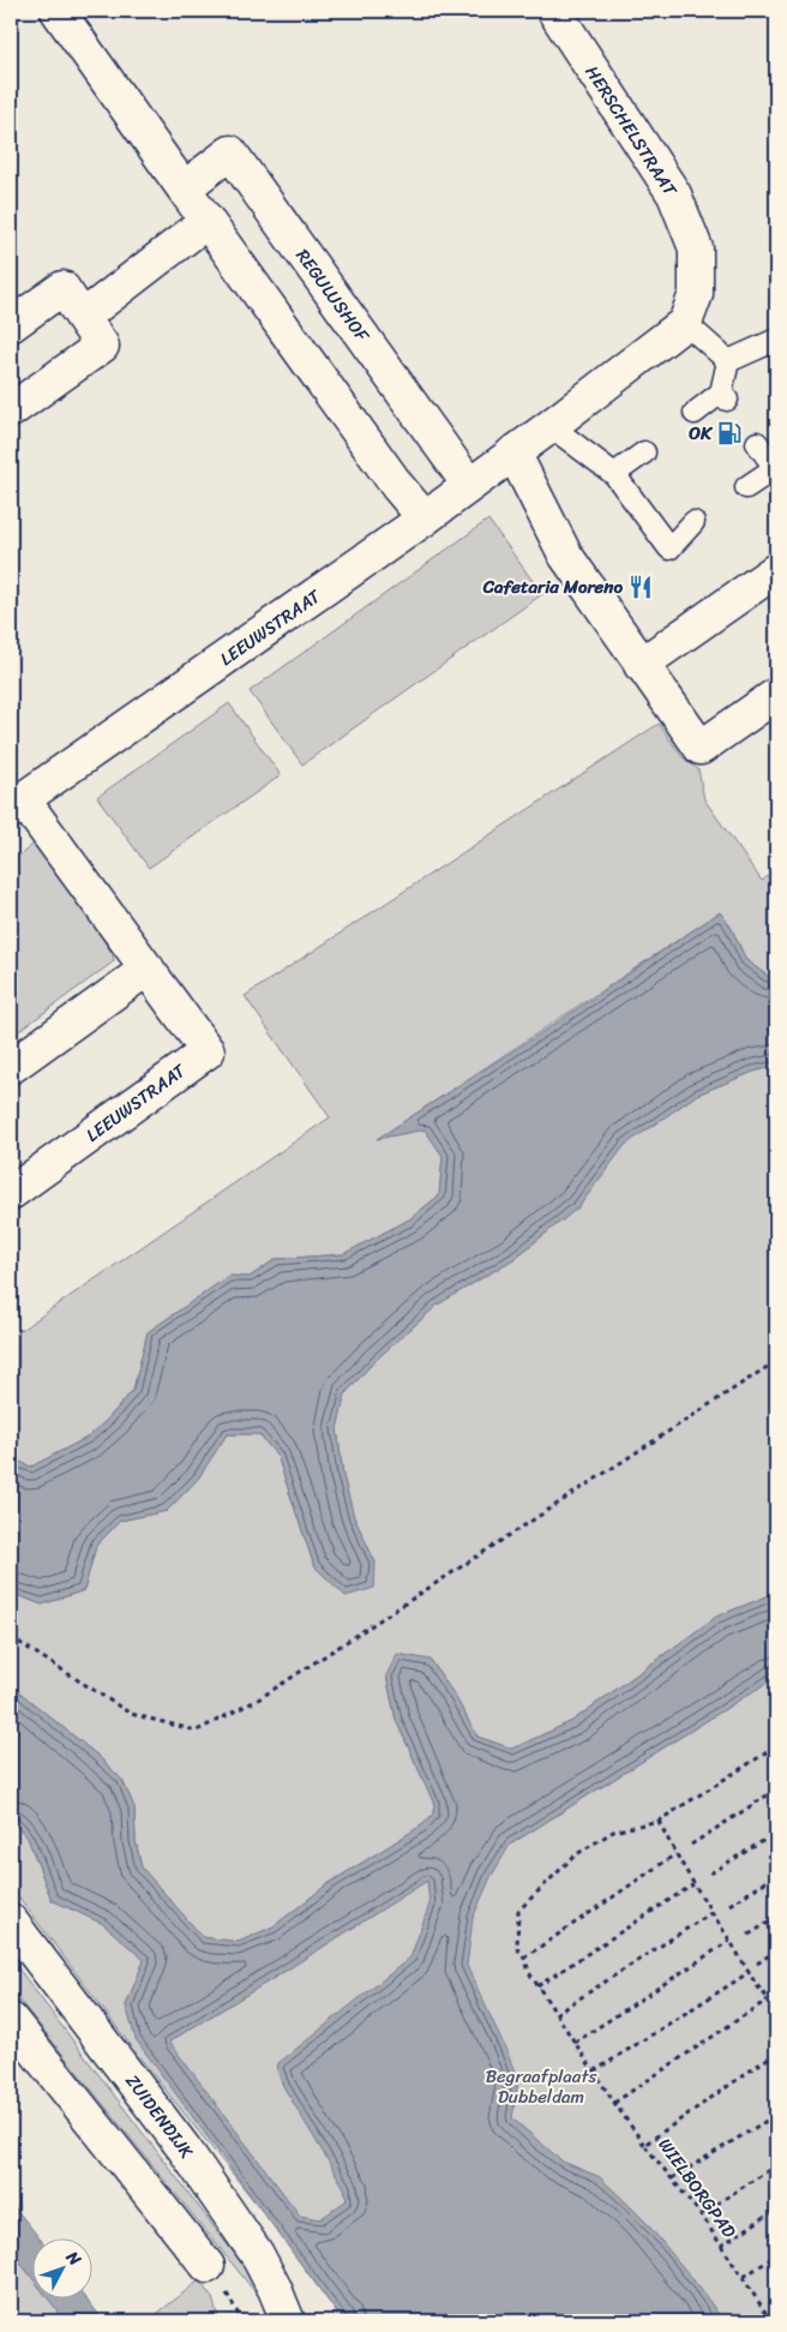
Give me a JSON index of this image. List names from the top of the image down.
{
  "streets": {
    "street": [
      "HERSCHELSTRAAT",
      "REGULUSHOF",
      "LEEUWSTRAAT",
      "ZUIDENDIJK"
    ],
    "path": ["WIELBORGPAD"]
  },
  "crossings": [
    ["HERSCHELSTRAAT", "LEEUWSTRAAT"],
    ["REGULUSHOF", "LEEUWSTRAAT"]
  ],
  "parks": ["Begraafplaats Dubbeldam"],
  "places": {
    "fuel station": ["OK"],
    "restaurant": ["Cafetaria Moreno"]
  },
  "north": "top right"
}
